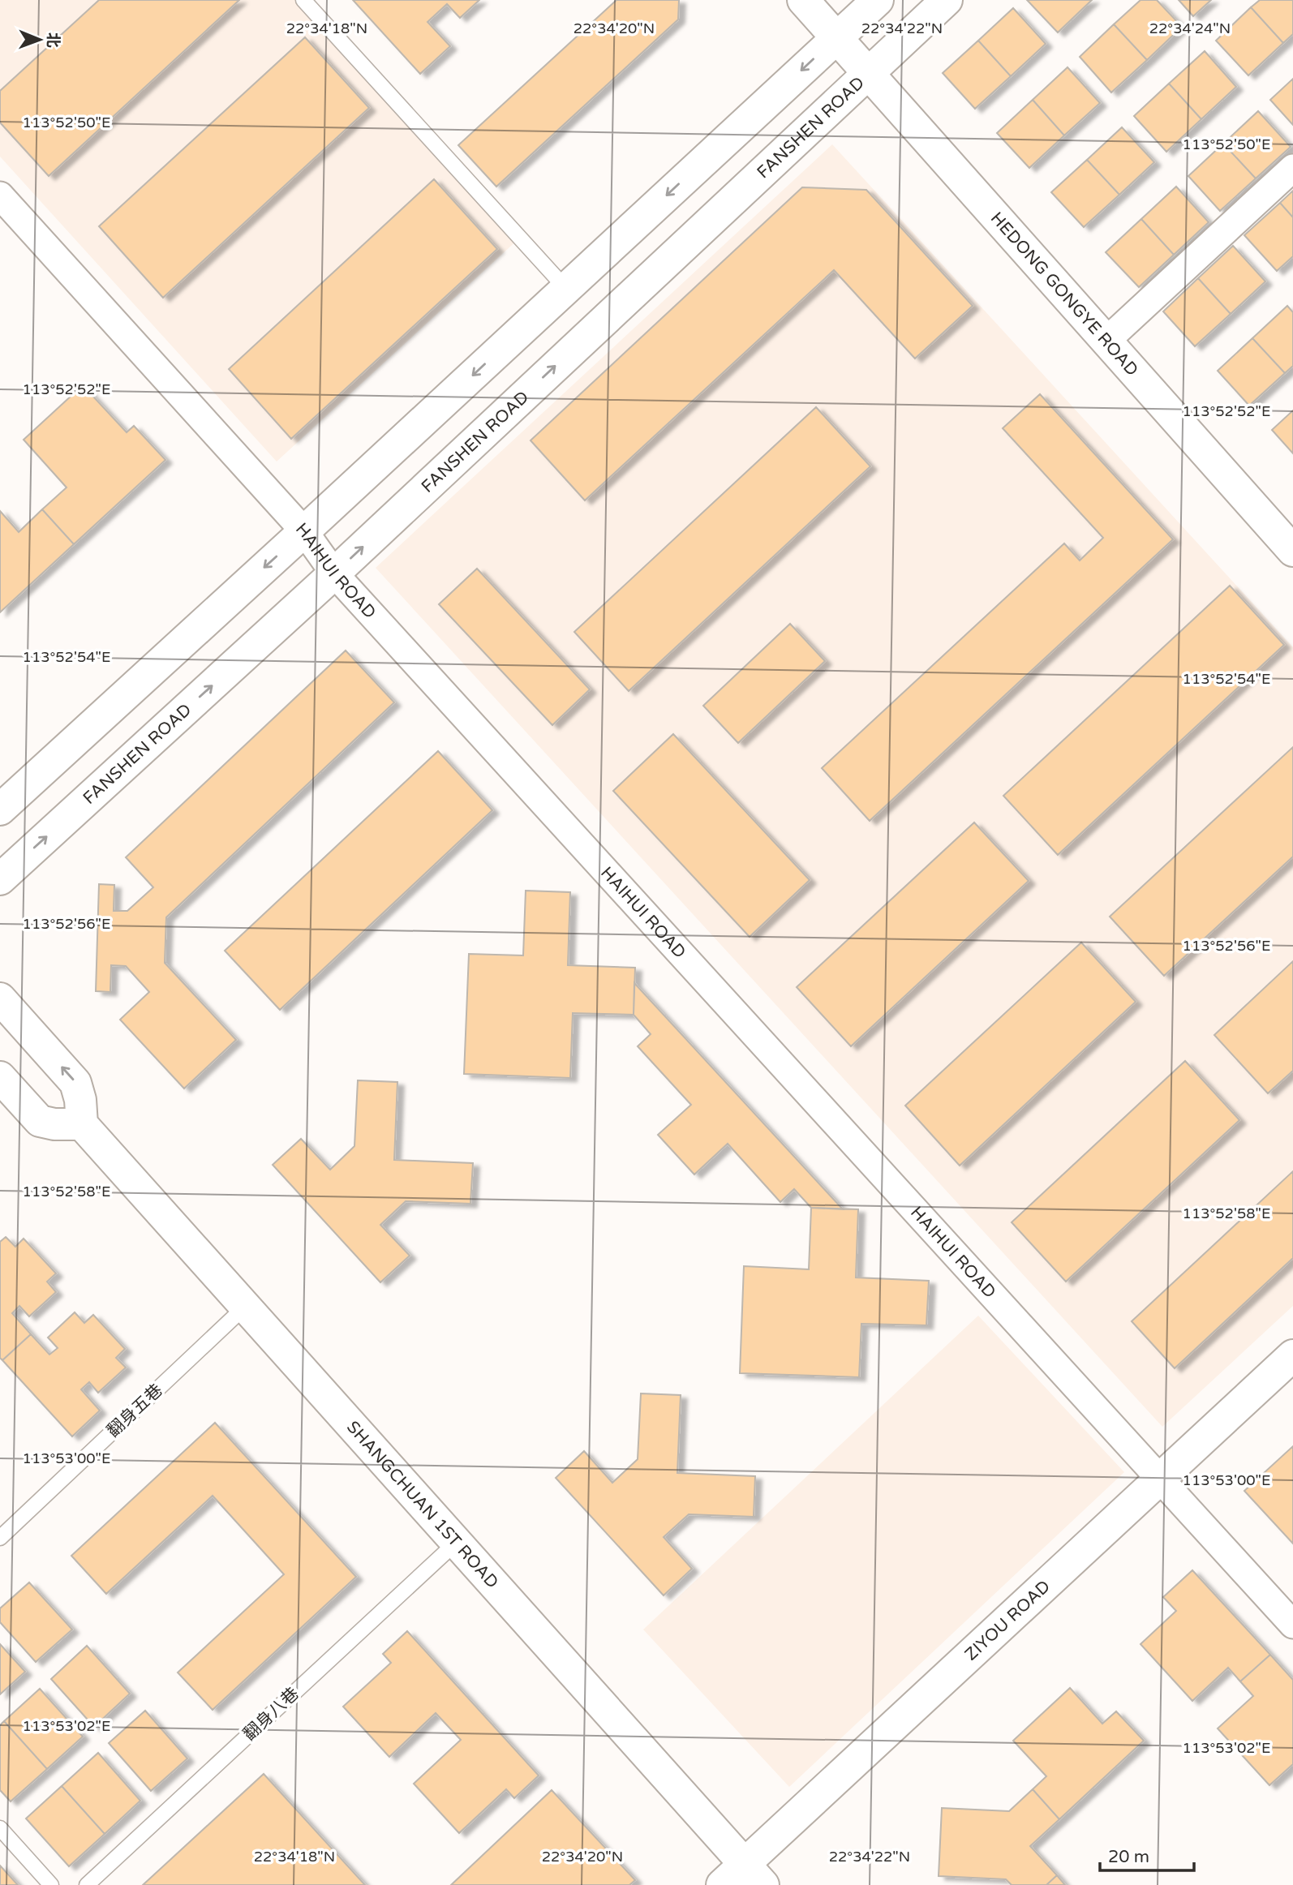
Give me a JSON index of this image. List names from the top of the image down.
{
  "streets": {
    "main road": [
      "FANSHEN ROAD",
      "HEDONG GONGYE ROAD",
      "SHANGCHUAN 1ST ROAD",
      "ZIYOU ROAD"
    ],
    "street": ["HAIHUI ROAD"],
    "lane": ["翻身五巷", "翻身八巷"]
  },
  "crossings": [
    ["FANSHEN ROAD", "HEDONG GONGYE ROAD"],
    ["FANSHEN ROAD", "HAIHUI ROAD"],
    ["HAIHUI ROAD", "ZIYOU ROAD"],
    ["翻身五巷", "SHANGCHUAN 1ST ROAD"],
    ["SHANGCHUAN 1ST ROAD", "ZIYOU ROAD"],
    ["SHANGCHUAN 1ST ROAD", "翻身八巷"]
  ],
  "scale_bar": "20 m",
  "north": "right",
  "coordinates": [
    "22°34'18\"N",
    "22°34'20\"N",
    "22°34'22\"N",
    "22°34'24\"N",
    "113°52'50\"E",
    "113°52'52\"E",
    "113°52'54\"E",
    "113°52'56\"E",
    "113°52'58\"E",
    "113°53'00\"E",
    "113°53'02\"E"
  ]
}
